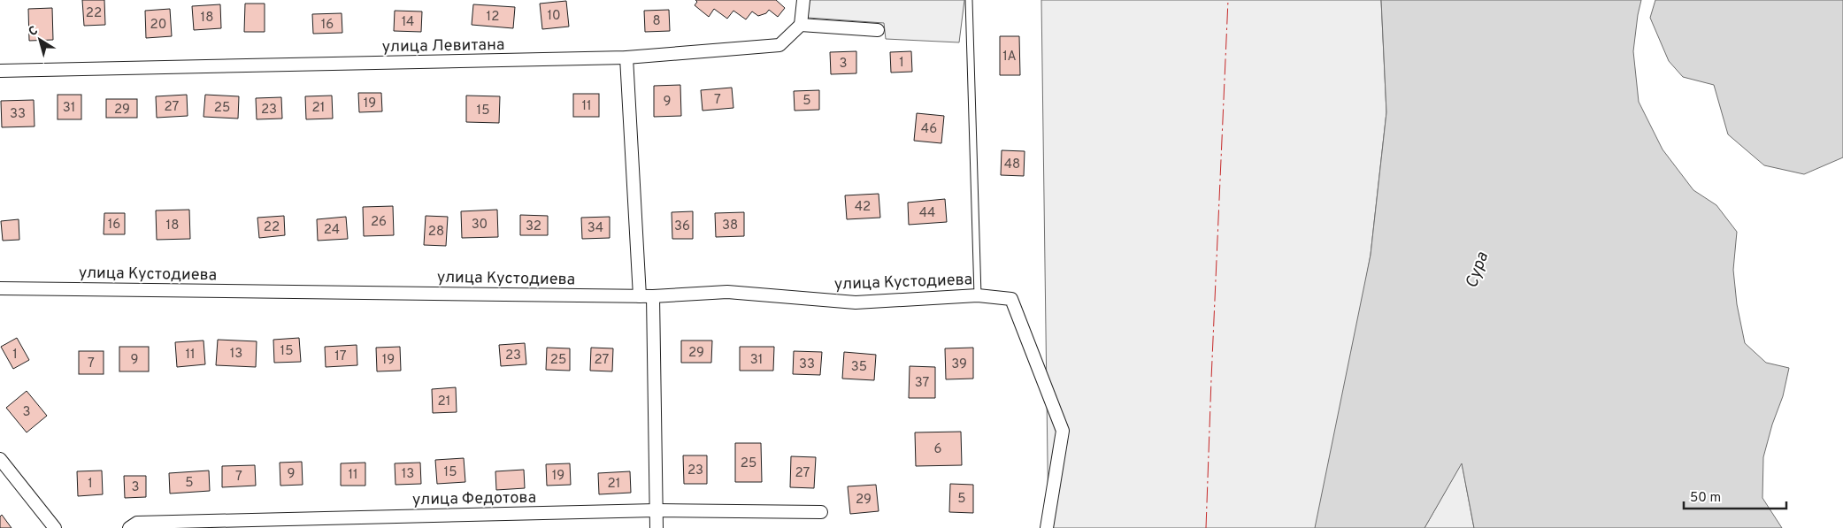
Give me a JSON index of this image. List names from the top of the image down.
{
  "streets": {
    "street": ["улица Левитана", "улица Кустодиева", "улица Федотова"]
  },
  "water": ["Сура"],
  "house_numbers": [
    "22",
    "10",
    "12",
    "18",
    "8",
    "14",
    "20",
    "16",
    "1А",
    "1",
    "3",
    "7",
    "5",
    "9",
    "19",
    "11",
    "27",
    "31",
    "25",
    "21",
    "29",
    "23",
    "15",
    "33",
    "46",
    "48",
    "42",
    "44",
    "26",
    "16",
    "30",
    "18",
    "38",
    "32",
    "36",
    "22",
    "34",
    "24",
    "28",
    "15",
    "29",
    "13",
    "1",
    "11",
    "23",
    "17",
    "9",
    "19",
    "25",
    "27",
    "31",
    "7",
    "33",
    "39",
    "35",
    "37",
    "21",
    "3",
    "6",
    "25",
    "23",
    "15",
    "27",
    "9",
    "13",
    "11",
    "19",
    "7",
    "5",
    "1",
    "21",
    "3",
    "5",
    "29"
  ],
  "scale_bar": "50 m",
  "north": "top left"
}
